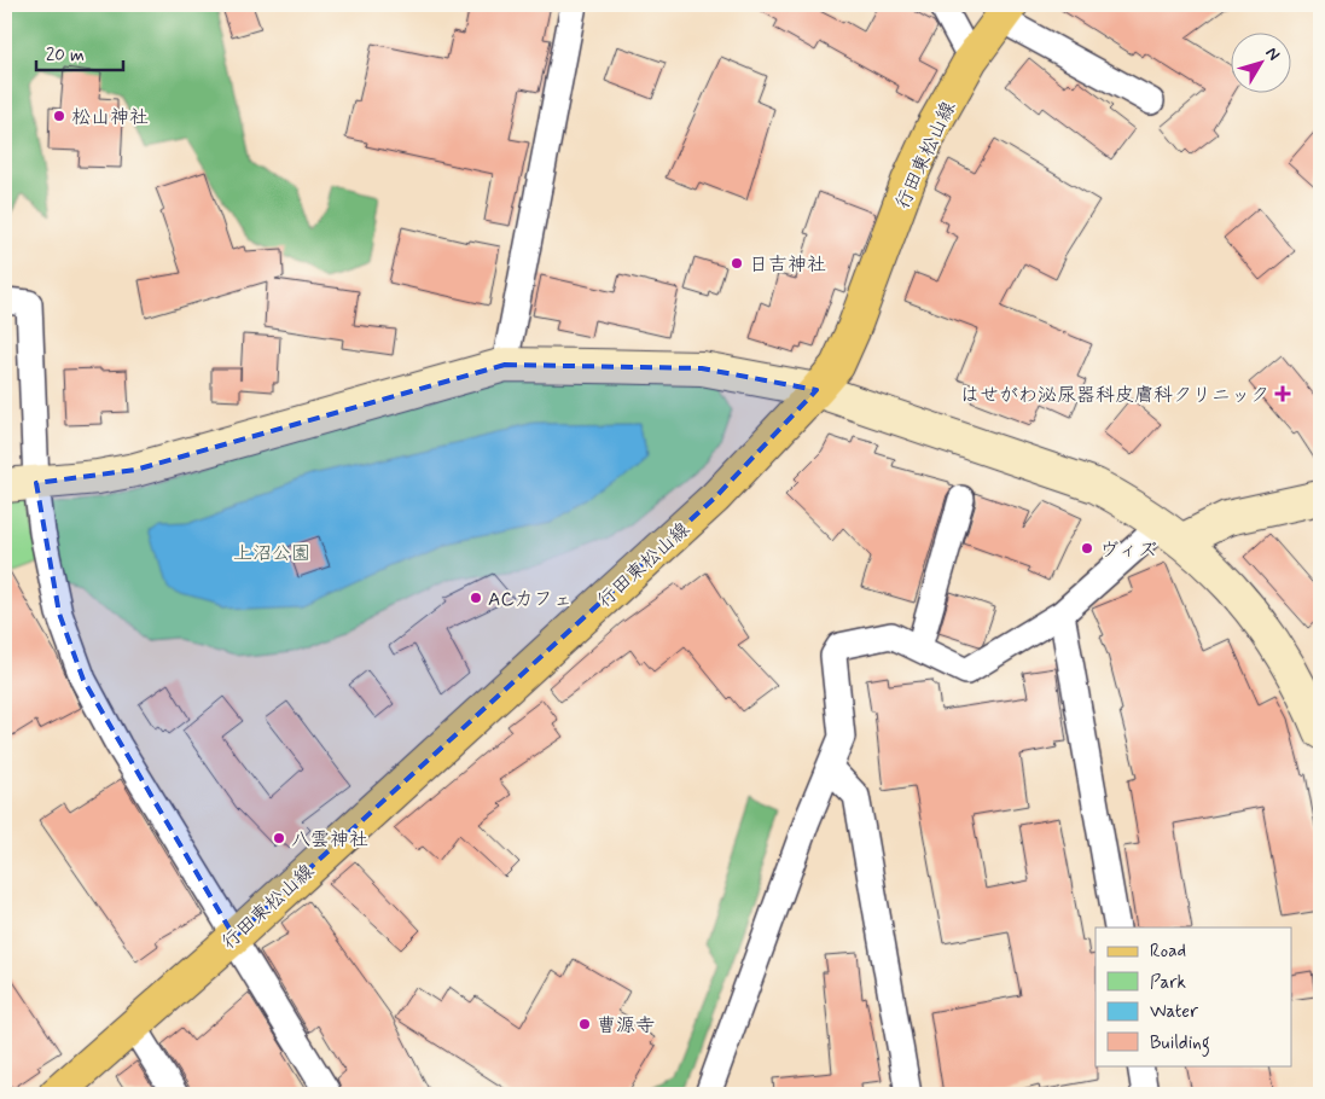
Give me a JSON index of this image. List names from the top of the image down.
{
  "streets": {
    "main road": ["行田東松山線"]
  },
  "parks": ["上沼公園"],
  "places": {
    "other": [
      "松山神社",
      "日吉神社",
      "ヴィズ",
      "ACカフェ",
      "八雲神社",
      "曹源寺"
    ],
    "health": ["はせがわ泌尿器科皮膚科クリニック"]
  },
  "legend": [
    "Road",
    "Park",
    "Water",
    "Building"
  ],
  "scale_bar": "20 m",
  "north": "top right"
}
